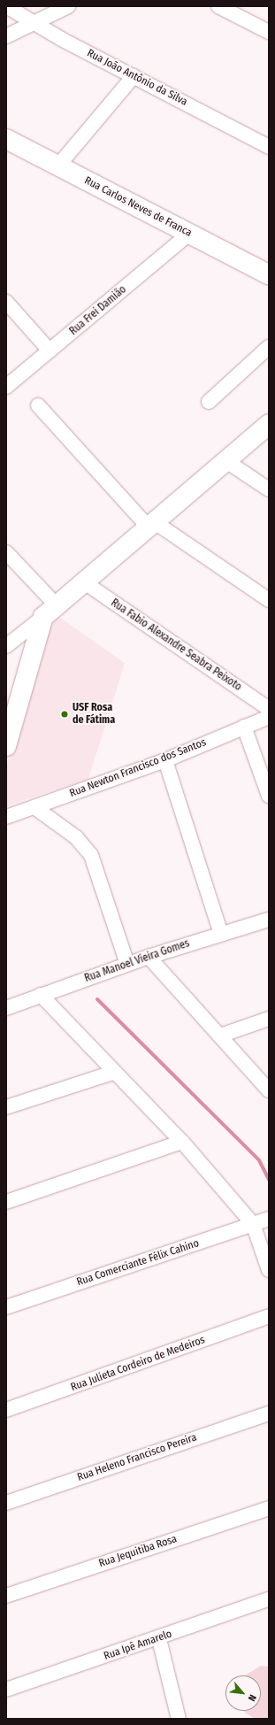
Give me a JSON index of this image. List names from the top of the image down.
{
  "streets": {
    "street": [
      "Rua João Antônio da Silva",
      "Rua Carlos Neves de Franca",
      "Rua Frei Damião",
      "Rua Fabio Alexandre Seabra Peixoto",
      "Rua Newton Francisco dos Santos",
      "Rua Manoel Vieira Gomes",
      "Rua Comerciante Félix Cahino",
      "Rua Julieta Cordeiro de Medeiros",
      "Rua Heleno Francisco Pereira",
      "Rua Jequitiba Rosa",
      "Rua Ipê Amarelo"
    ]
  },
  "crossings": [
    ["Rua Carlos Neves de Franca", "Rua Frei Damião"]
  ],
  "places": ["USF Rosa de Fátima"],
  "north": "bottom right"
}
